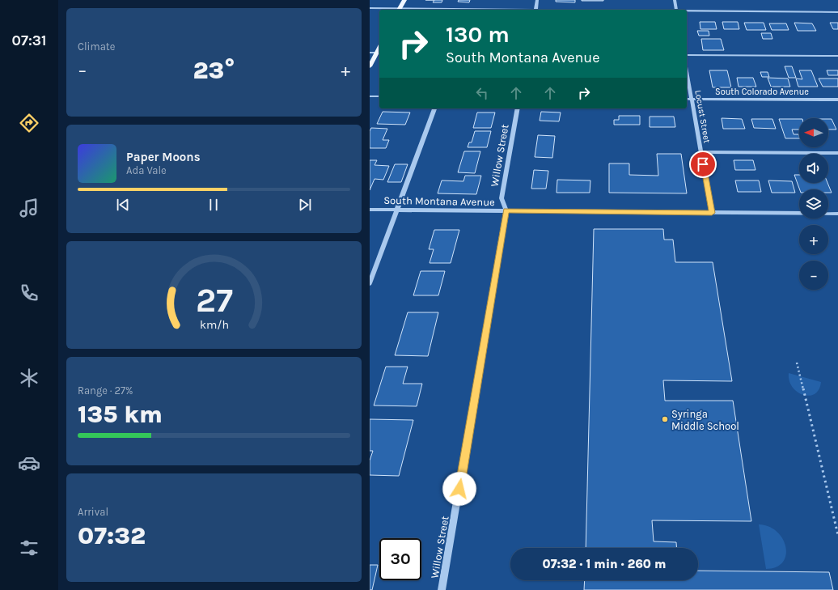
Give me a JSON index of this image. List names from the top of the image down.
{
  "streets": {
    "street": [
      "South Colorado Avenue",
      "Locust Street",
      "Willow Street",
      "South Montana Avenue"
    ]
  },
  "crossings": [
    ["South Colorado Avenue", "Locust Street"],
    ["Locust Street", "South Montana Avenue"],
    ["Willow Street", "South Montana Avenue"]
  ],
  "places": ["Syringa Middle School"],
  "north": "left",
  "page": {
    "tabs": "07:31",
    "tile": [
      "Climate",
      ["Range · 27%", "135 km"],
      ["Arrival", "07:32"]
    ],
    "turn": ["130 m", "South Montana Avenue"],
    "heat": ["−", "23°", "+"],
    "map_buttons": ["+", "−"],
    "song": ["Paper Moons", "Ada Vale"],
    "limit": "30",
    "trip": "07:32 · 1 min · 260 m",
    "gauge": ["27", "km/h"]
  }
}
